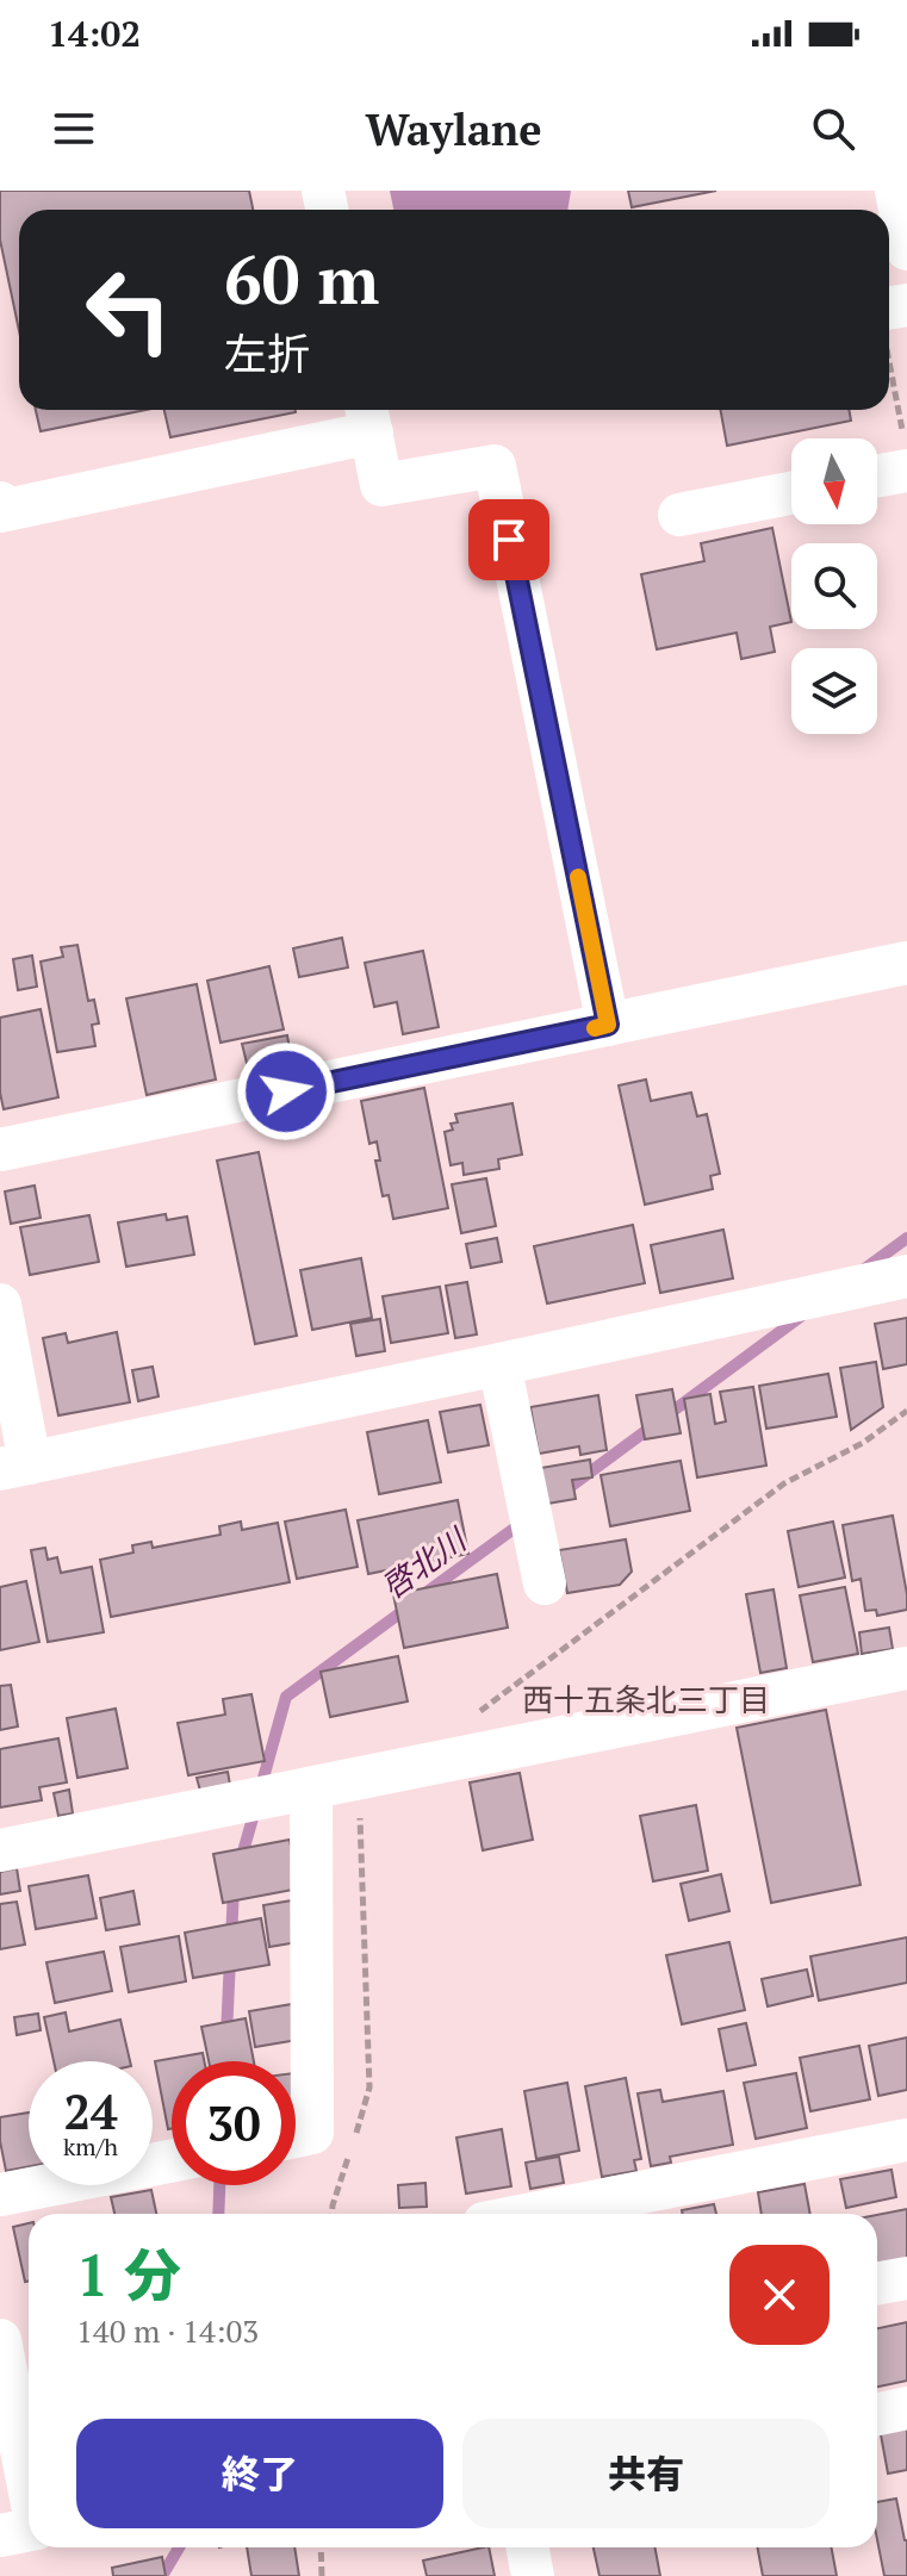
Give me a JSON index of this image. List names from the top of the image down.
{
  "districts": ["西十五条北三丁目"],
  "water": ["啓北川"],
  "north": "bottom",
  "page": {
    "status": "14:02",
    "header": "Waylane",
    "turn": ["60 m", "左折"],
    "speed": "24 km/h",
    "limit": "30",
    "heading": ["1 分", "140 m · 14:03"],
    "buttons": ["終了", "共有"]
  }
}
